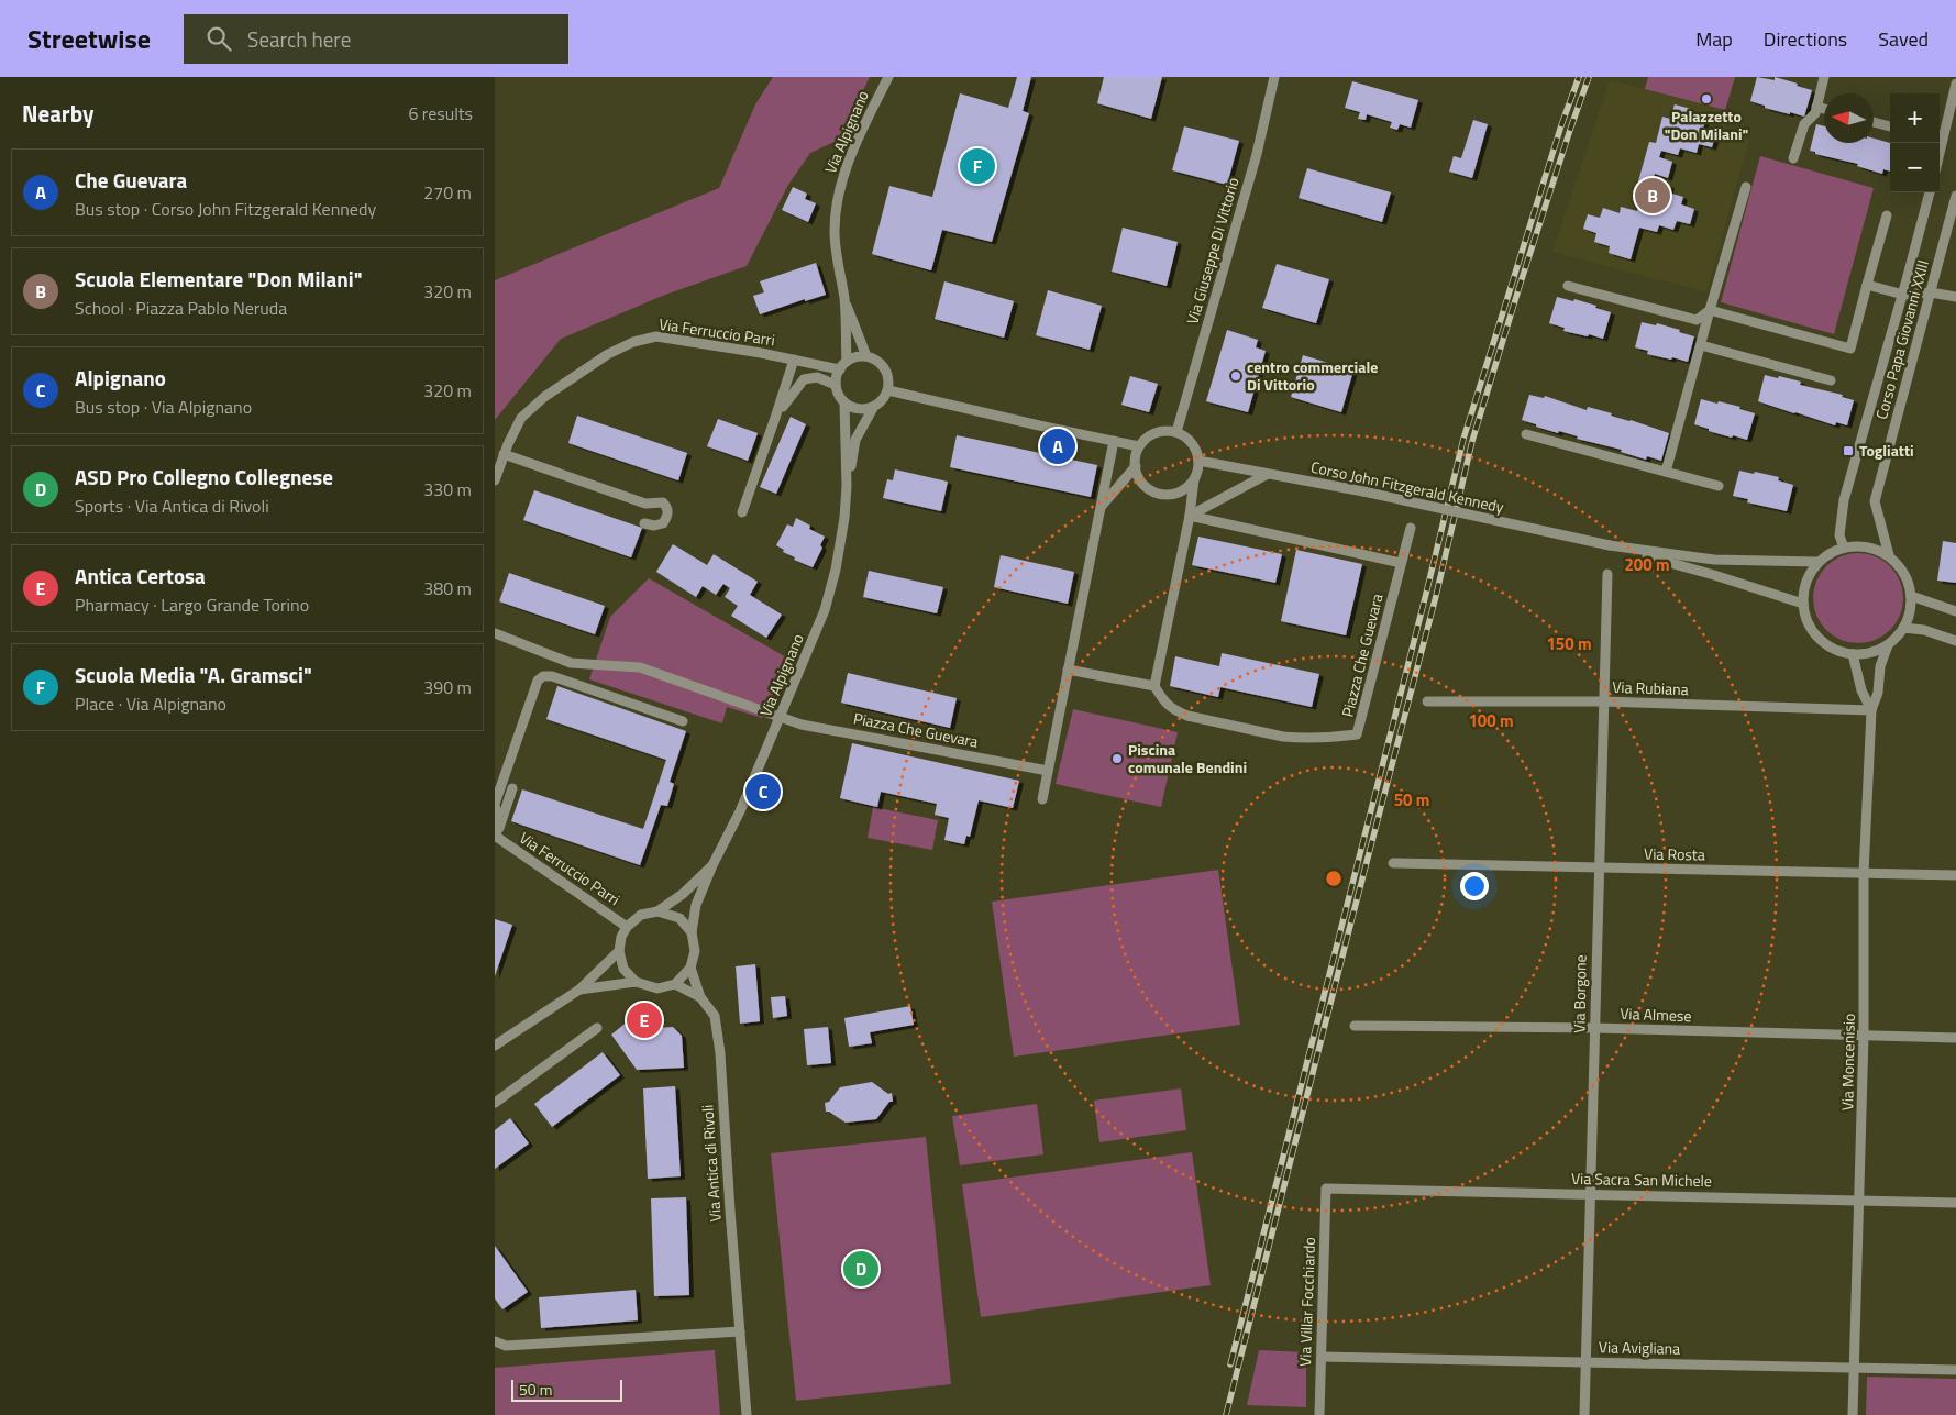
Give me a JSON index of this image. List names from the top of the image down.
{
  "streets": {
    "street": [
      "Via Alpignano",
      "Via Giuseppe Di Vittorio",
      "Via Ferruccio Parri",
      "Corso Papa Giovanni XXIII",
      "Corso John Fitzgerald Kennedy",
      "Piazza Che Guevara",
      "Via Rubiana",
      "Via Rosta",
      "Via Borgone",
      "Via Almese",
      "Via Moncenisio",
      "Via Antica di Rivoli",
      "Via Sacra San Michele",
      "Via Villar Focchiardo",
      "Via Avigliana"
    ]
  },
  "crossings": [
    ["Via Alpignano", "Via Ferruccio Parri"],
    ["Via Alpignano", "Piazza Che Guevara"],
    ["Via Giuseppe Di Vittorio", "Corso John Fitzgerald Kennedy"],
    ["Corso Papa Giovanni XXIII", "Corso John Fitzgerald Kennedy"],
    ["Corso Papa Giovanni XXIII", "Via Moncenisio"],
    ["Corso John Fitzgerald Kennedy", "Via Moncenisio"],
    ["Via Rubiana", "Via Borgone"],
    ["Via Rubiana", "Via Moncenisio"],
    ["Via Rosta", "Via Borgone"],
    ["Via Rosta", "Via Moncenisio"],
    ["Via Borgone", "Via Almese"],
    ["Via Borgone", "Via Sacra San Michele"],
    ["Via Borgone", "Via Avigliana"],
    ["Via Almese", "Via Moncenisio"],
    ["Via Moncenisio", "Via Sacra San Michele"],
    ["Via Moncenisio", "Via Avigliana"],
    ["Via Sacra San Michele", "Via Villar Focchiardo"],
    ["Via Villar Focchiardo", "Via Avigliana"]
  ],
  "places": {
    "other": ["Palazzetto \"Don Milani\"", "centro commerciale Di Vittorio", "Piscina comunale Bendini"],
    "transit": ["Togliatti"]
  },
  "scale_bar": "50 m",
  "north": "left",
  "page": {
    "header": "Streetwise",
    "search": "Search here",
    "nav": ["Map", "Directions", "Saved"],
    "heading": ["Nearby", "6 results"],
    "map_buttons": ["+", "−"],
    "pins": [
      "F",
      "B",
      "A",
      "C",
      "E",
      "D"
    ],
    "list": [
      {
        "mark": "A",
        "name": "Che Guevara",
        "note": "Bus stop · Corso John Fitzgerald Kennedy",
        "value": "270 m"
      },
      {
        "mark": "B",
        "name": "Scuola Elementare \"Don Milani\"",
        "note": "School · Piazza Pablo Neruda",
        "value": "320 m"
      },
      {
        "mark": "C",
        "name": "Alpignano",
        "note": "Bus stop · Via Alpignano",
        "value": "320 m"
      },
      {
        "mark": "D",
        "name": "ASD Pro Collegno Collegnese",
        "note": "Sports · Via Antica di Rivoli",
        "value": "330 m"
      },
      {
        "mark": "E",
        "name": "Antica Certosa",
        "note": "Pharmacy · Largo Grande Torino",
        "value": "380 m"
      },
      {
        "mark": "F",
        "name": "Scuola Media \"A. Gramsci\"",
        "note": "Place · Via Alpignano",
        "value": "390 m"
      }
    ],
    "scale": "50 m"
  },
  "rings": [
    "200 m",
    "150 m",
    "100 m",
    "50 m"
  ]
}
